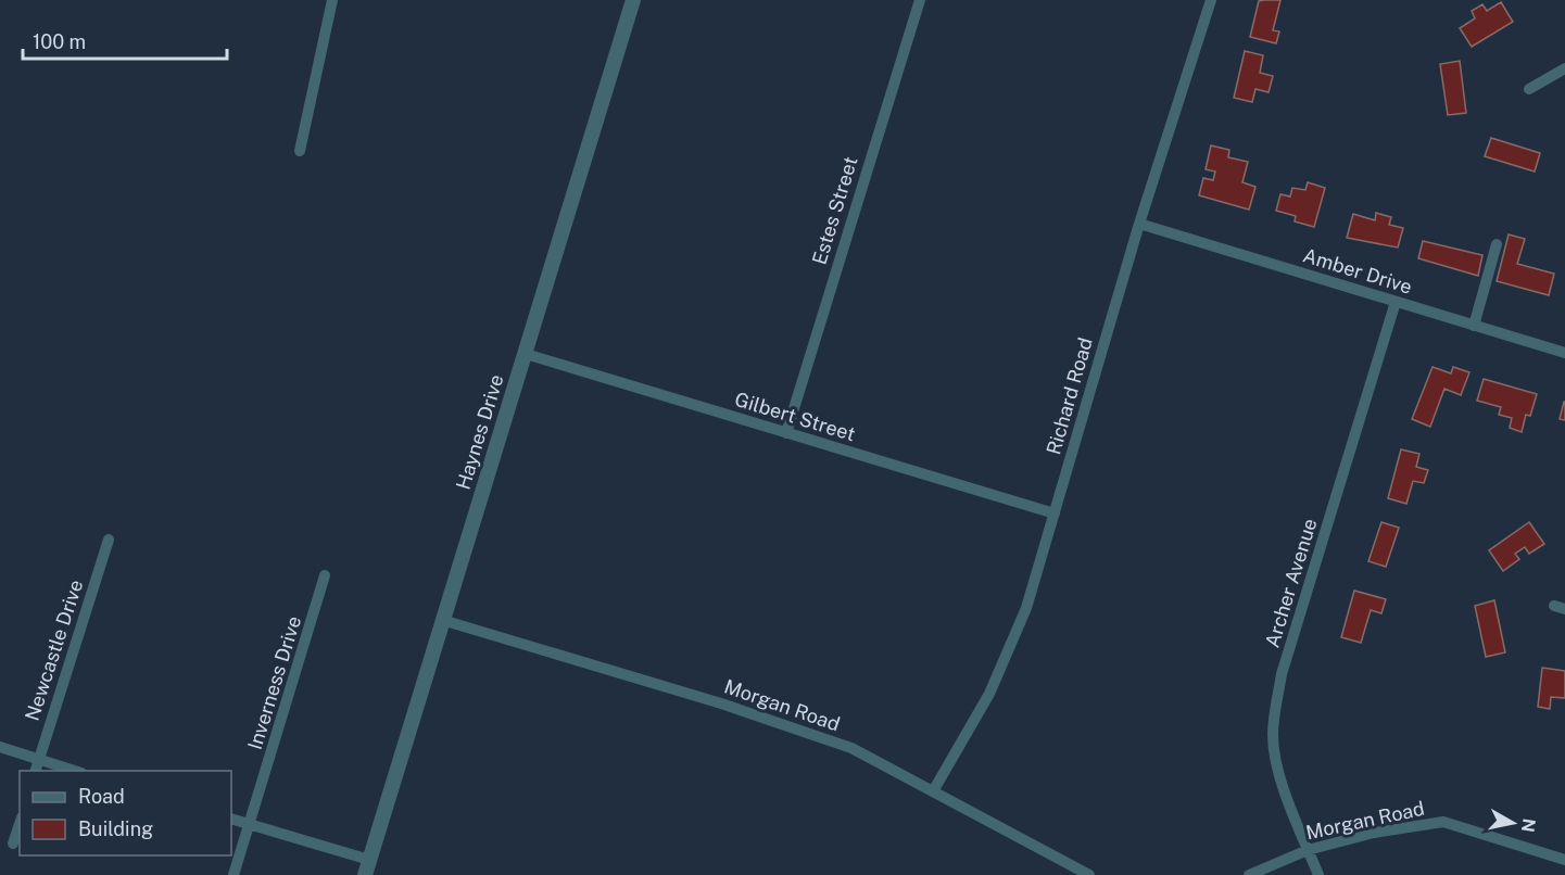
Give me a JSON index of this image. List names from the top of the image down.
{
  "streets": {
    "street": [
      "Estes Street",
      "Amber Drive",
      "Richard Road",
      "Gilbert Street",
      "Haynes Drive",
      "Archer Avenue",
      "Newcastle Drive",
      "Inverness Drive",
      "Morgan Road"
    ]
  },
  "crossings": [
    ["Estes Street", "Gilbert Street"],
    ["Amber Drive", "Richard Road"],
    ["Amber Drive", "Archer Avenue"],
    ["Richard Road", "Gilbert Street"],
    ["Richard Road", "Morgan Road"],
    ["Gilbert Street", "Haynes Drive"],
    ["Haynes Drive", "Morgan Road"],
    ["Archer Avenue", "Morgan Road"]
  ],
  "legend": ["Road", "Building"],
  "scale_bar": "100 m",
  "north": "right"
}
